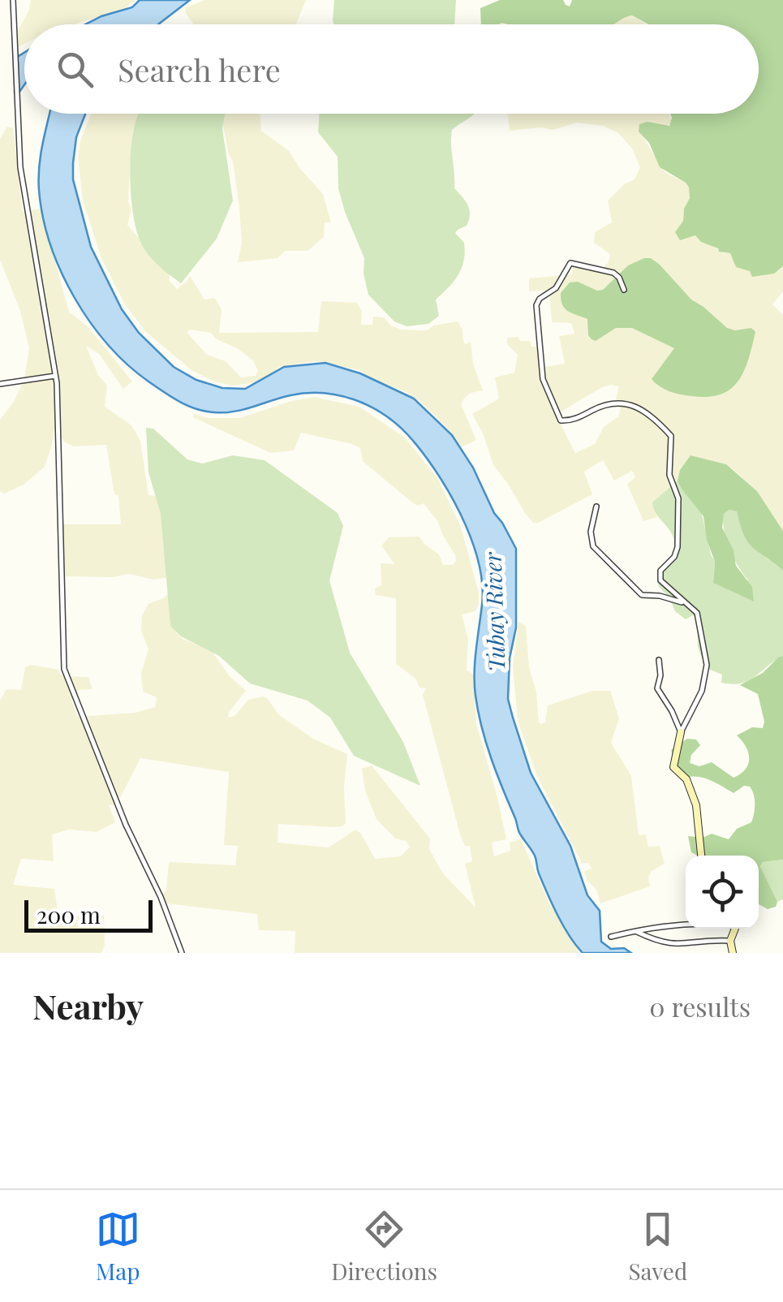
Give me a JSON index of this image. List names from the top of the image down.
{
  "water": ["Tubay River"],
  "scale_bar": "200 m",
  "page": {
    "search": "Search here",
    "scale": "200 m",
    "heading": ["Nearby", "0 results"],
    "nav": ["Map", "Directions", "Saved"]
  }
}
